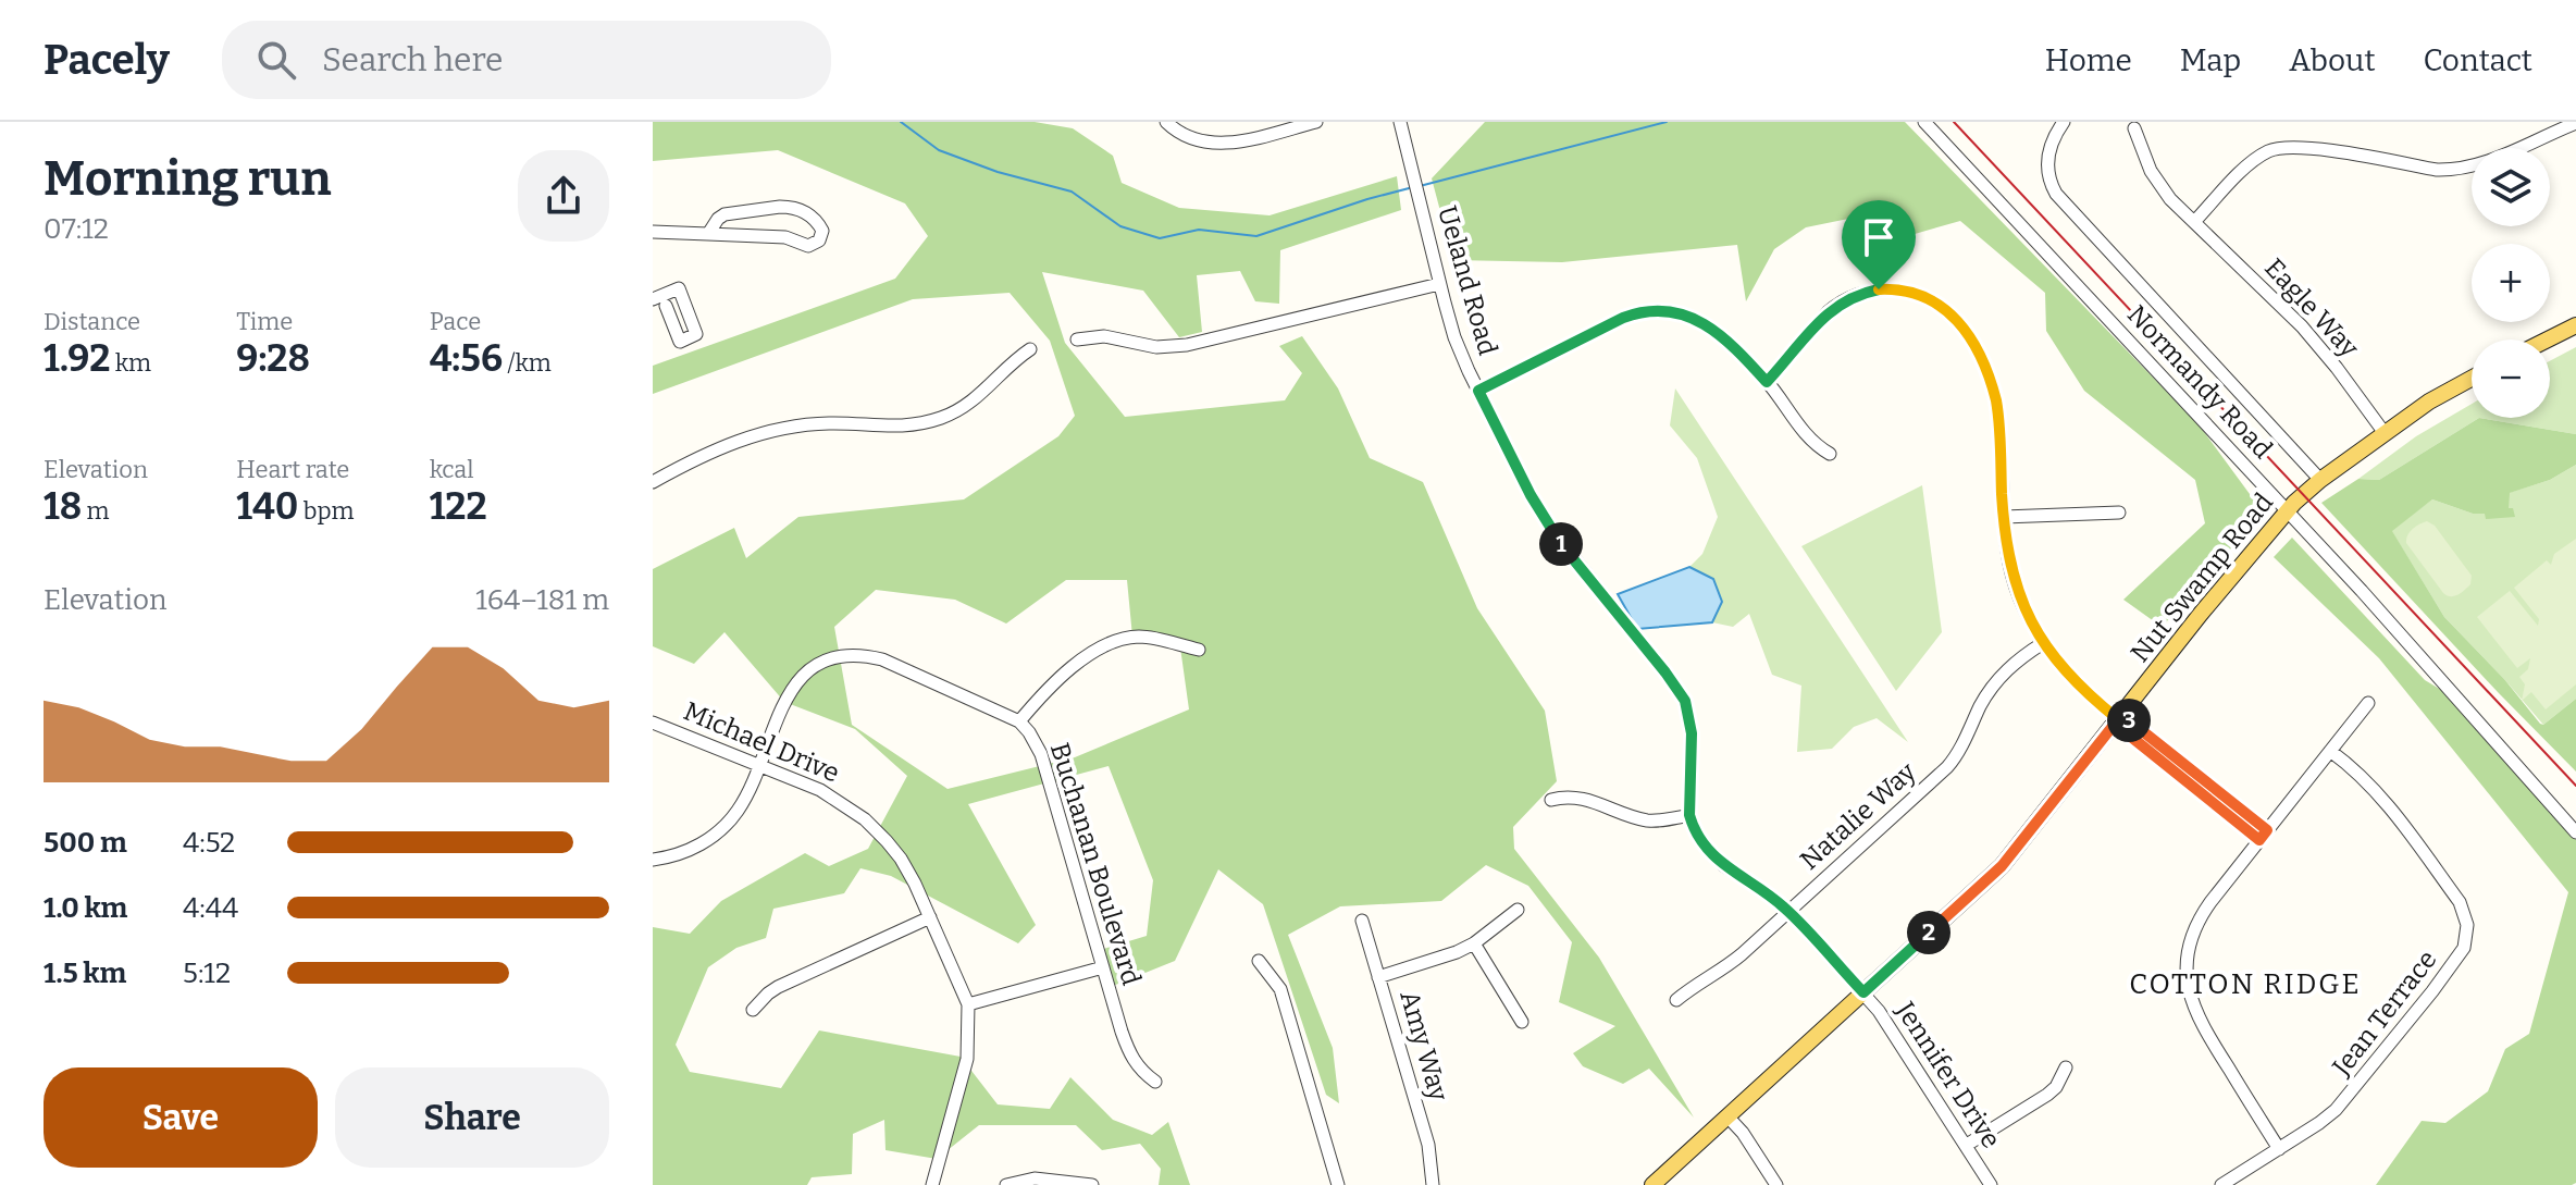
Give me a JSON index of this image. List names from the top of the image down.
{
  "streets": {
    "main road": ["Nut Swamp Road"],
    "street": [
      "Ueland Road",
      "Eagle Way",
      "Normandy Road",
      "Michael Drive",
      "Natalie Way",
      "Buchanan Boulevard",
      "Jean Terrace",
      "Amy Way",
      "Jennifer Drive"
    ]
  },
  "crossings": [
    ["Eagle Way", "Nut Swamp Road"],
    ["Normandy Road", "Nut Swamp Road"],
    ["Nut Swamp Road", "Jennifer Drive"],
    ["Michael Drive", "Buchanan Boulevard"]
  ],
  "districts": ["COTTON RIDGE"],
  "page": {
    "header": "Pacely",
    "search": "Search here",
    "nav": [
      "Home",
      "Map",
      "About",
      "Contact"
    ],
    "heading": ["Morning run", "07:12"],
    "map_buttons": ["+", "−"],
    "stats": [
      ["Distance", "1.92 km"],
      ["Time", "9:28"],
      ["Pace", "4:56 /km"],
      ["Elevation", "18 m"],
      ["Heart rate", "140 bpm"],
      ["kcal", "122"]
    ],
    "pins": ["1", "3", "2"],
    "chart": ["Elevation", "164–181 m"],
    "list": [
      {
        "name": "500 m",
        "note": "4:52"
      },
      {
        "name": "1.0 km",
        "note": "4:44"
      },
      {
        "name": "1.5 km",
        "note": "5:12"
      }
    ],
    "buttons": ["Save", "Share"]
  }
}
